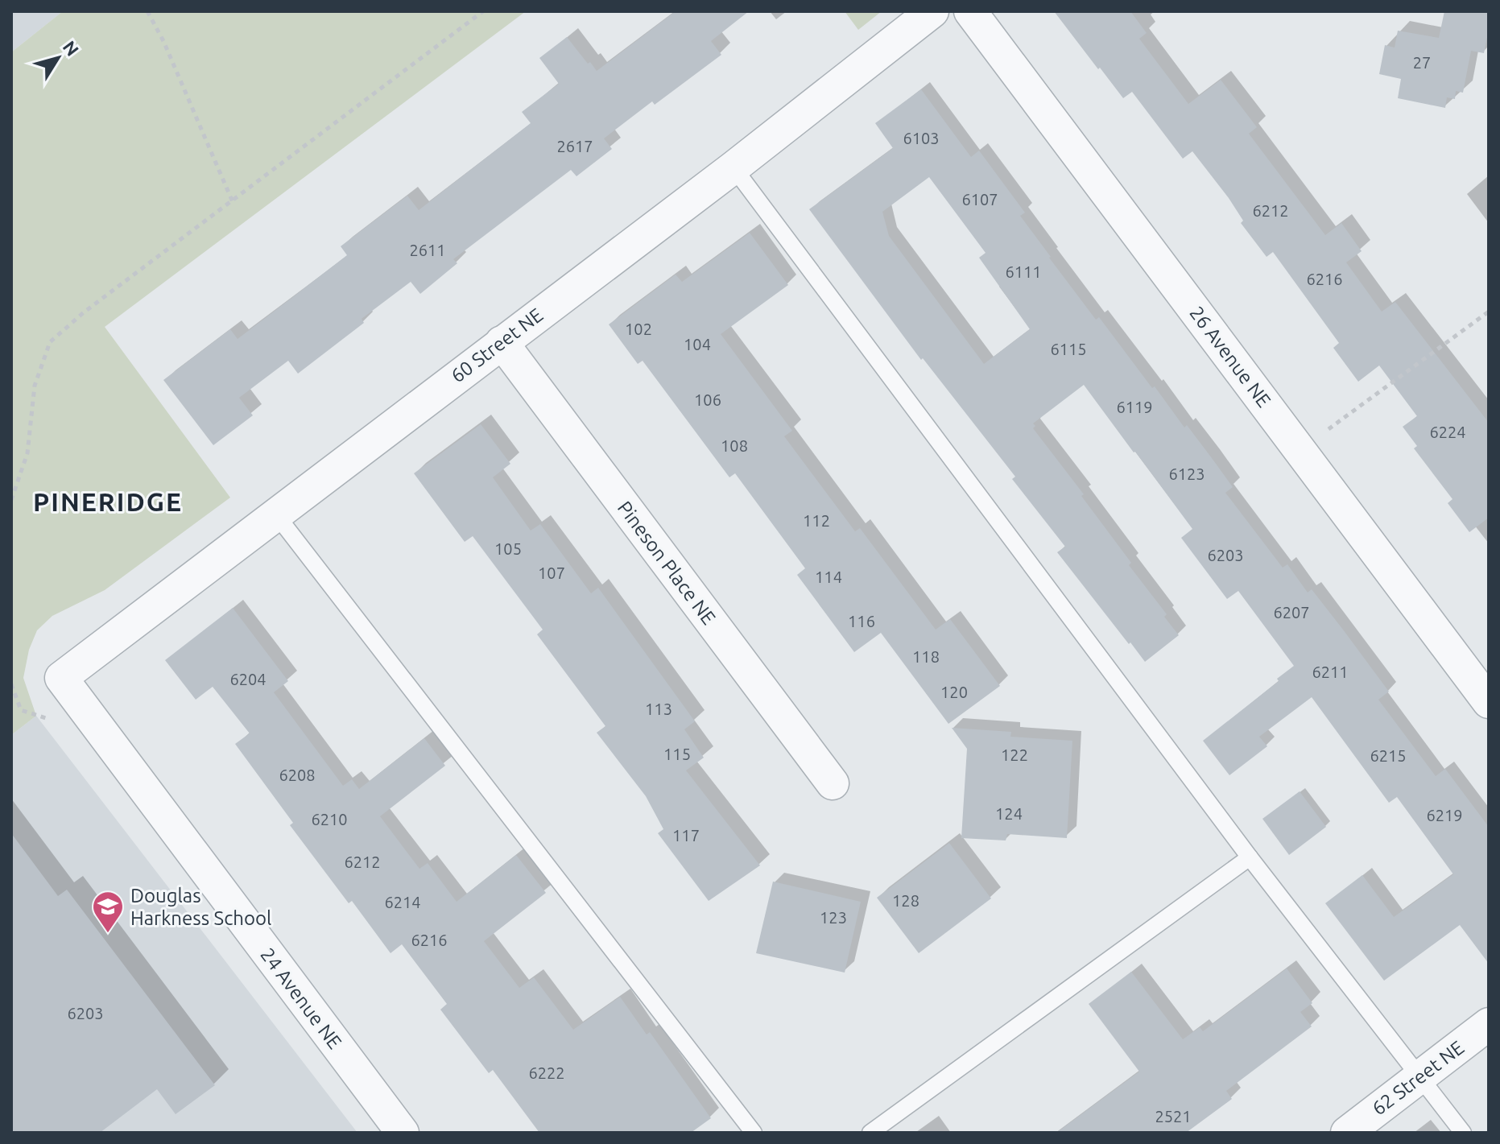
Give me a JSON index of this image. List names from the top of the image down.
{
  "streets": {
    "street": [
      "60 Street NE",
      "26 Avenue NE",
      "Pineson Place NE",
      "24 Avenue NE",
      "62 Street NE"
    ]
  },
  "crossings": [
    ["60 Street NE", "Pineson Place NE"],
    ["60 Street NE", "24 Avenue NE"]
  ],
  "districts": ["PINERIDGE"],
  "places": {
    "school or university": ["Douglas Harkness School"]
  },
  "house_numbers": [
    "27",
    "6103",
    "2617",
    "6107",
    "6212",
    "2611",
    "6111",
    "6216",
    "102",
    "104",
    "6115",
    "106",
    "6119",
    "6224",
    "108",
    "6123",
    "112",
    "105",
    "6203",
    "107",
    "114",
    "6207",
    "116",
    "118",
    "6211",
    "6204",
    "120",
    "113",
    "115",
    "122",
    "6215",
    "6208",
    "124",
    "6219",
    "6210",
    "117",
    "6212",
    "128",
    "6214",
    "123",
    "6216",
    "6203",
    "6222",
    "2521"
  ],
  "north": "top right"
}
